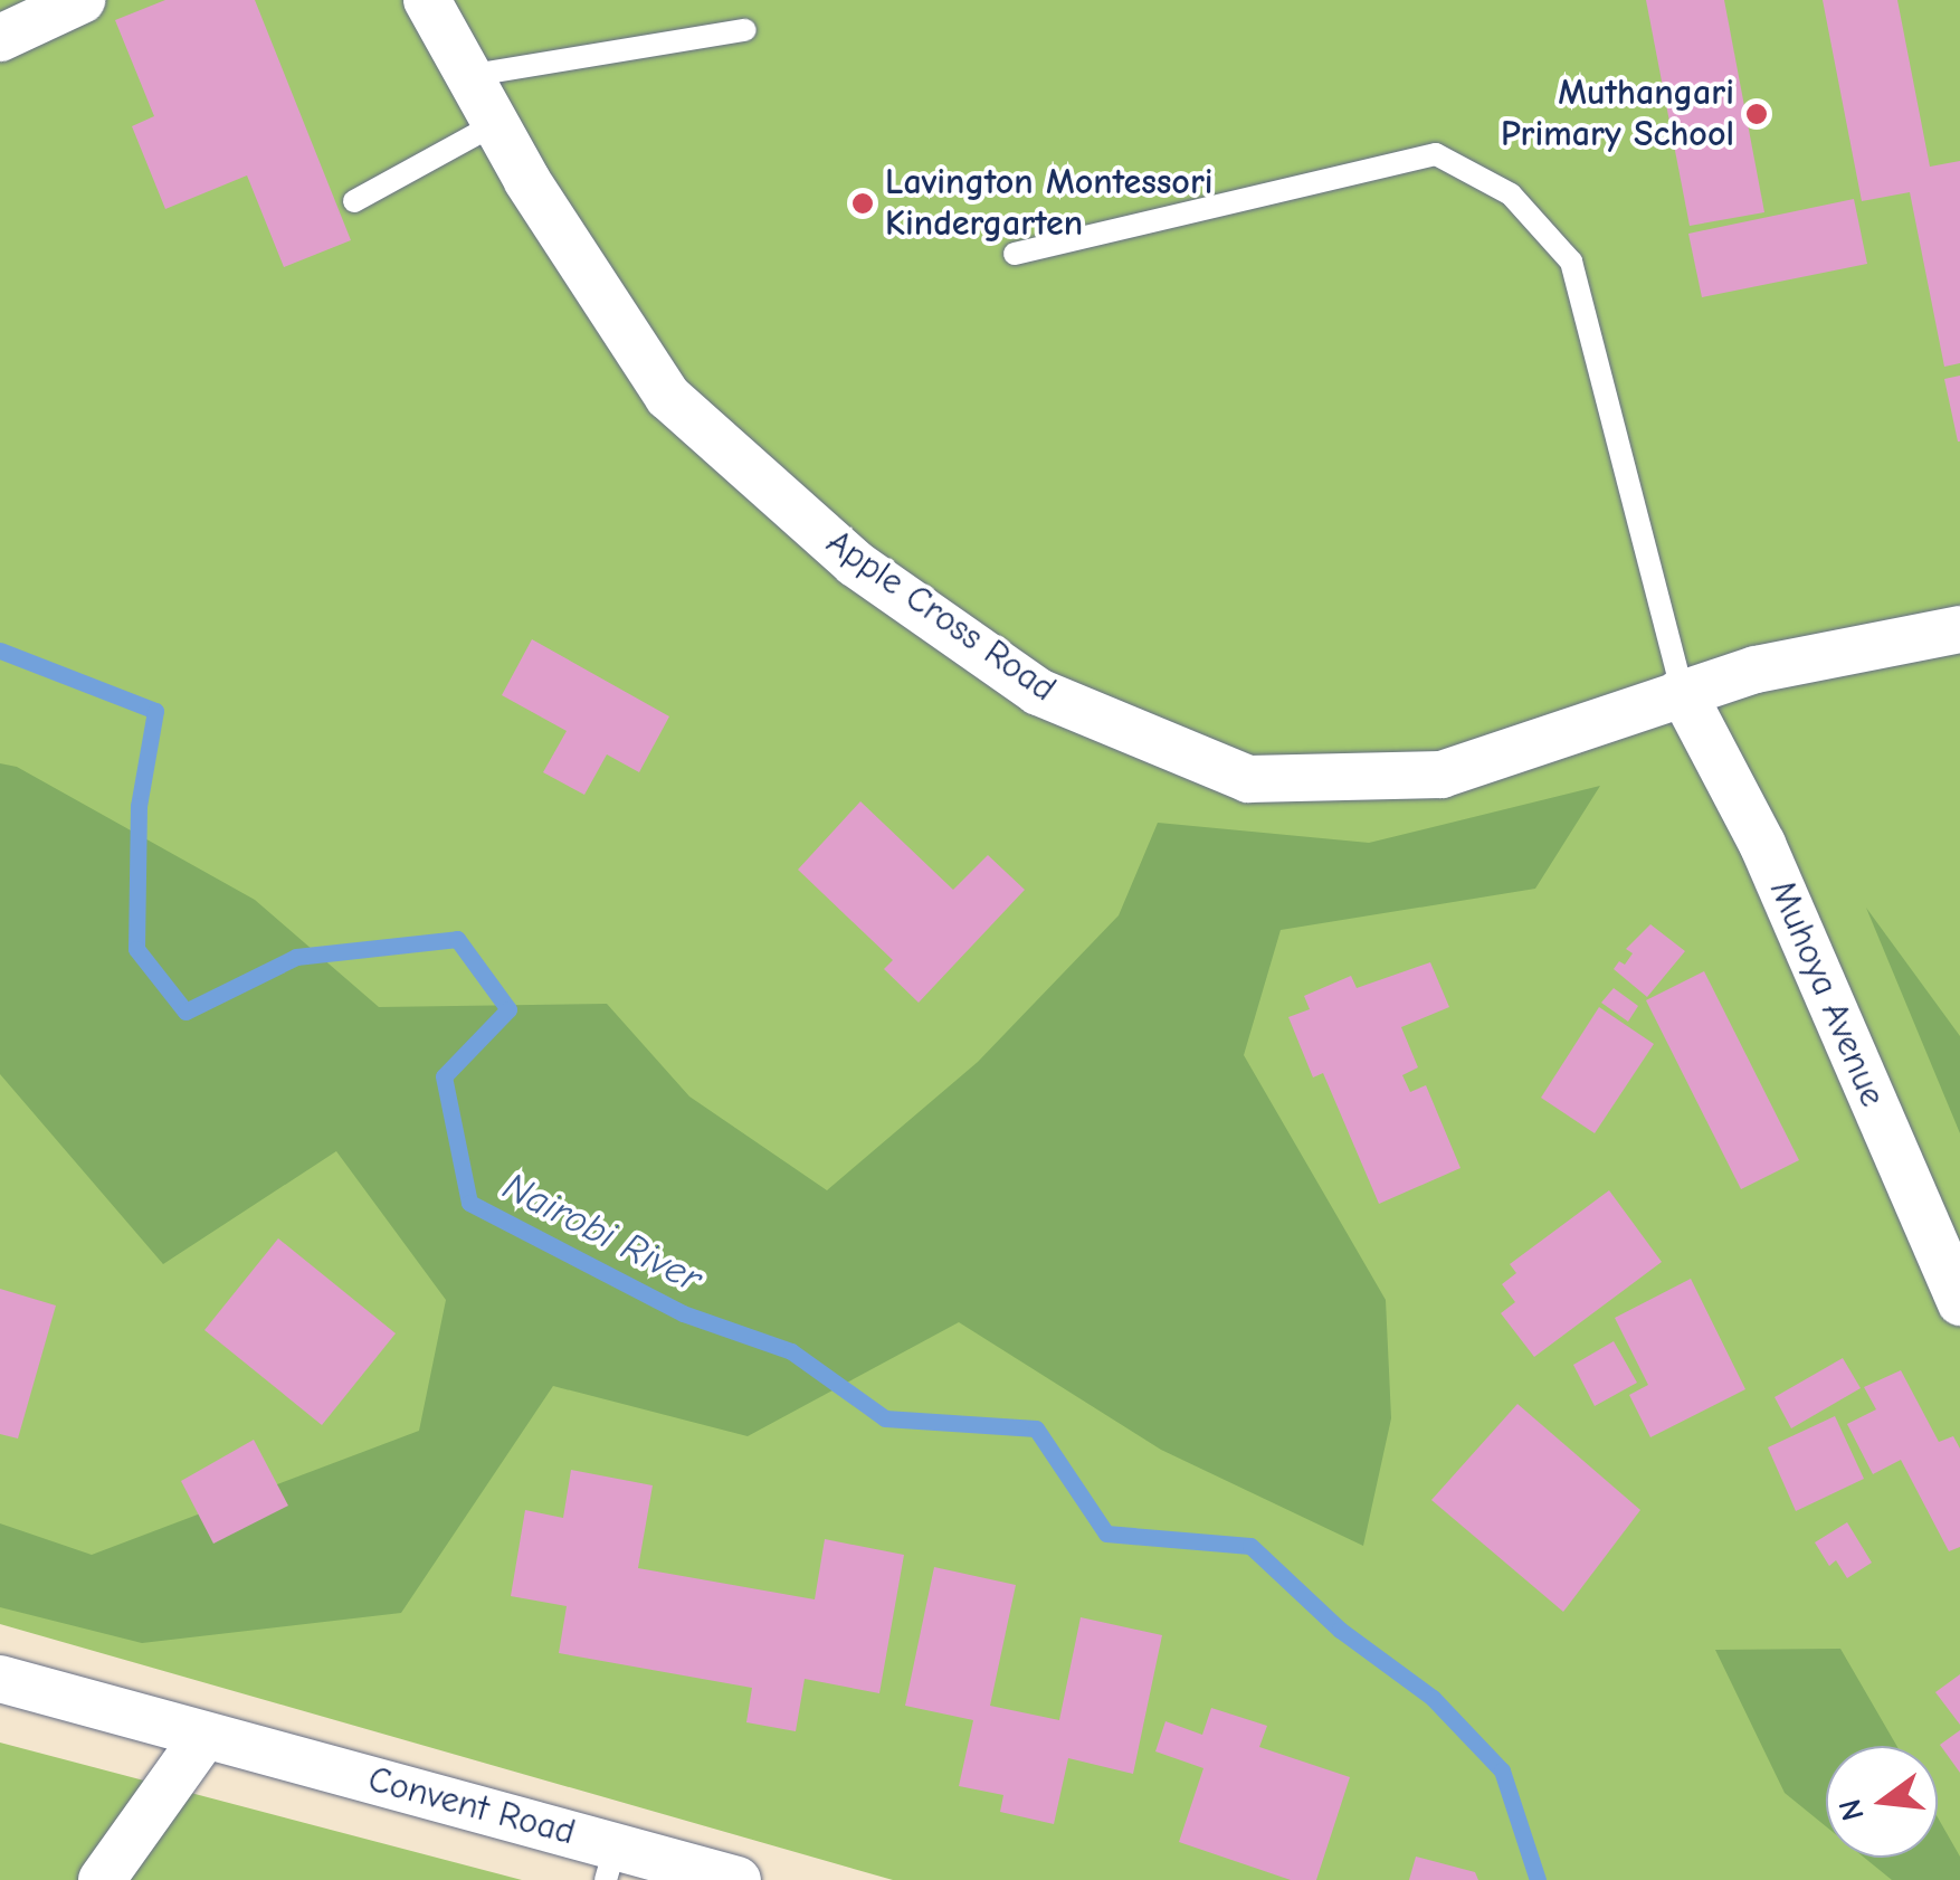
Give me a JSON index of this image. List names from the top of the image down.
{
  "streets": {
    "street": ["Apple Cross Road", "Muhoya Avenue", "Convent Road"]
  },
  "crossings": [
    ["Apple Cross Road", "Muhoya Avenue"]
  ],
  "water": ["Nairobi River"],
  "places": ["Muthangari Primary School", "Lavington Montessori Kindergarten"],
  "north": "left"
}
